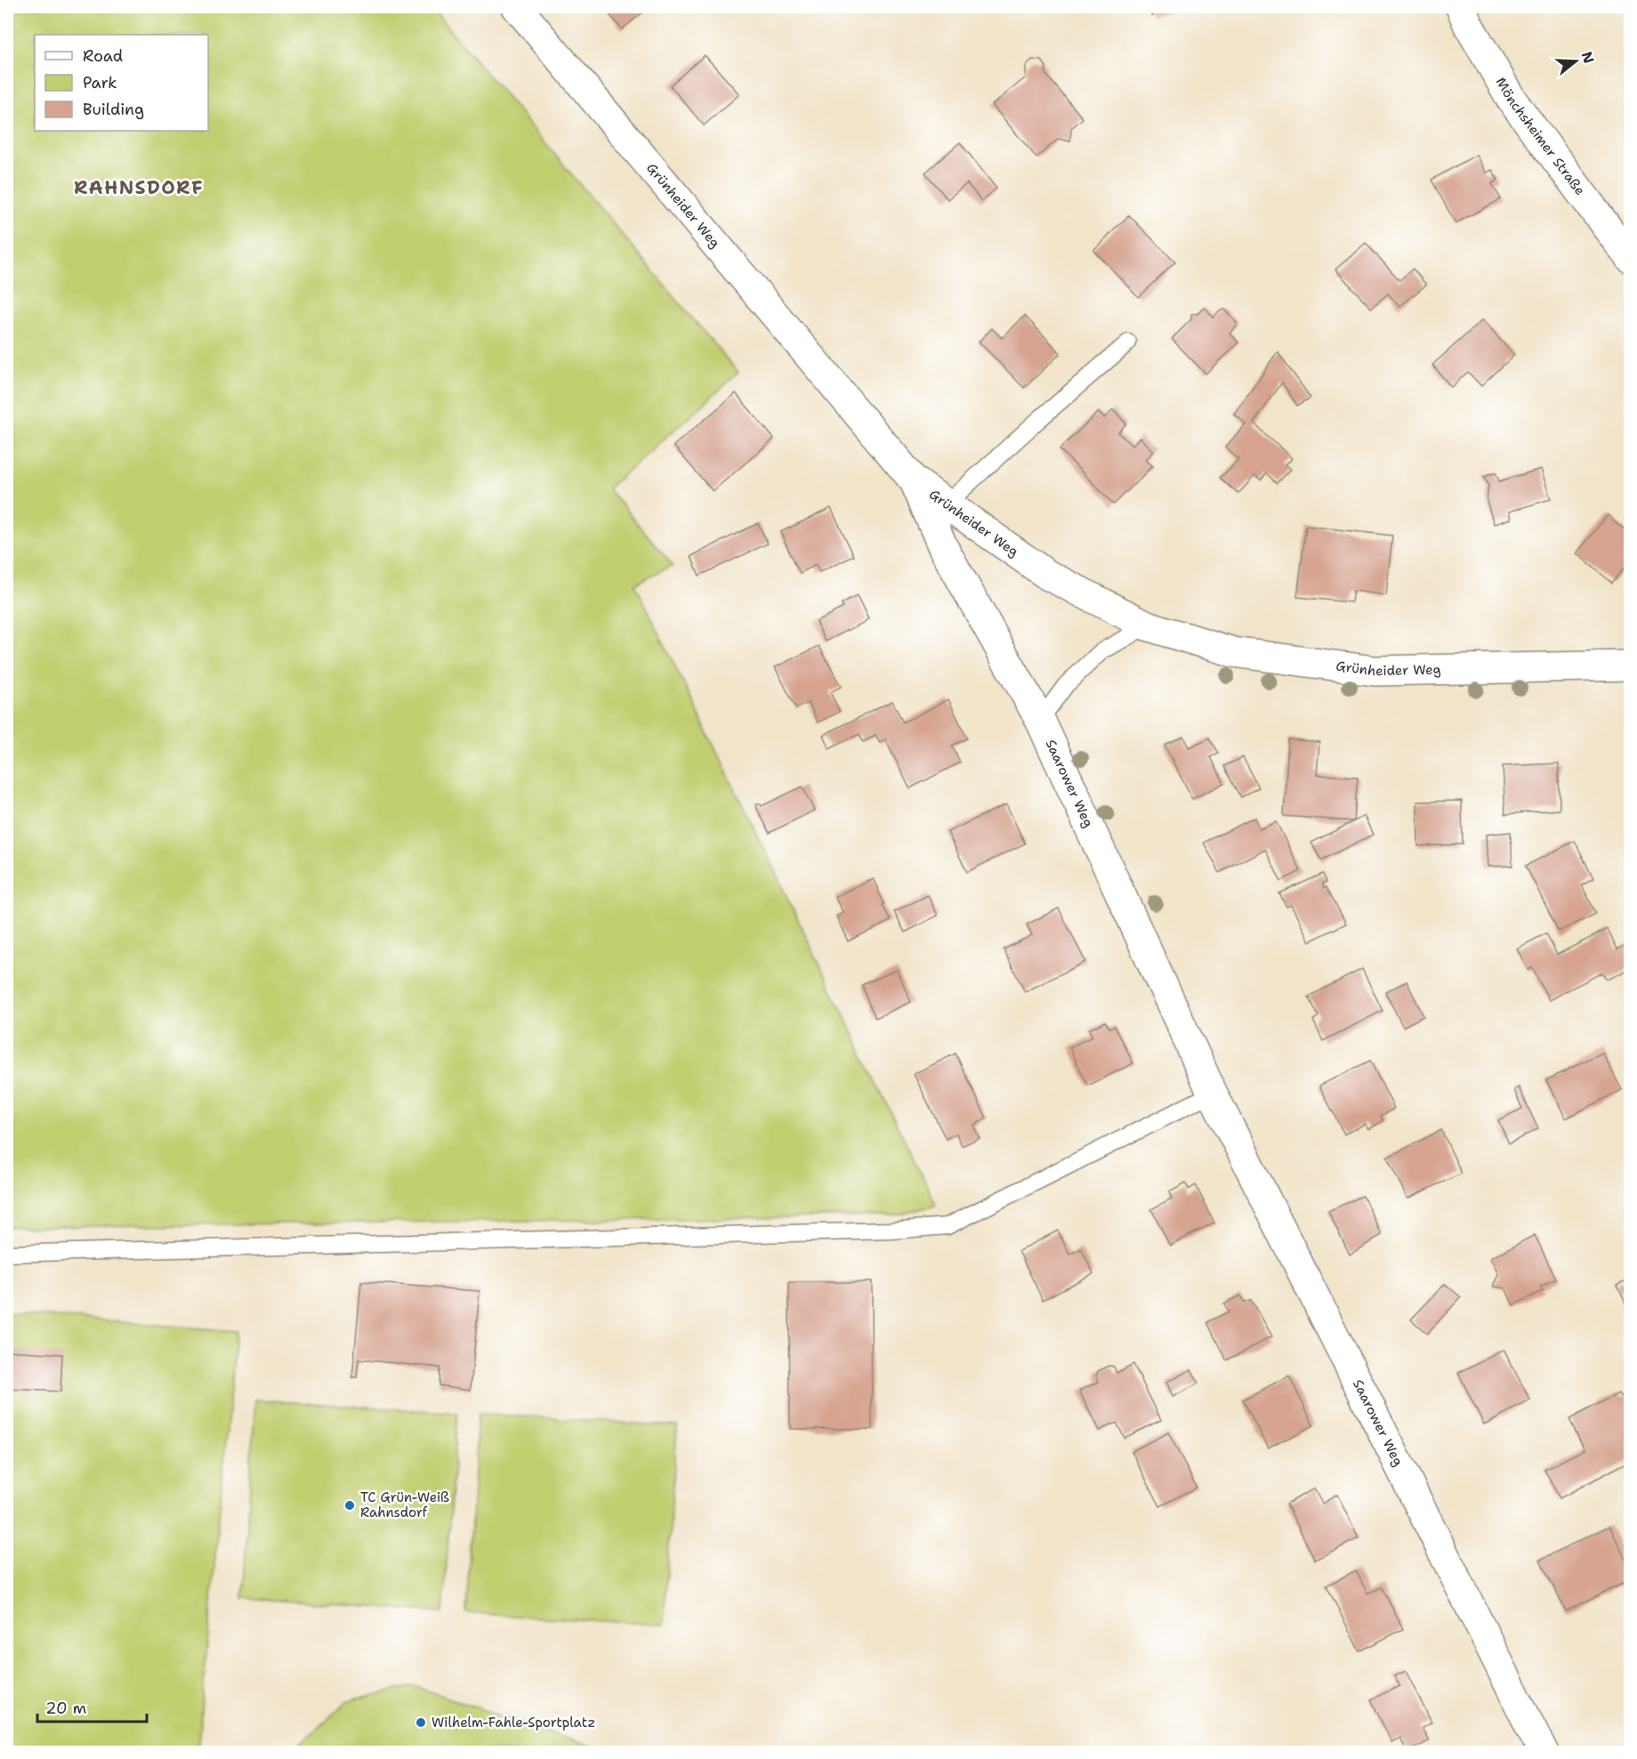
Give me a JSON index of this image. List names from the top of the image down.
{
  "streets": {
    "street": ["Mönchsheimer Straße", "Grünheider Weg", "Saarower Weg"]
  },
  "crossings": [
    ["Grünheider Weg", "Saarower Weg"]
  ],
  "districts": ["RAHNSDORF"],
  "places": ["TC Grün-Weiß Rahnsdorf", "Wilhelm-Fahle-Sportplatz"],
  "legend": ["Road", "Park", "Building"],
  "scale_bar": "20 m",
  "north": "right"
}
